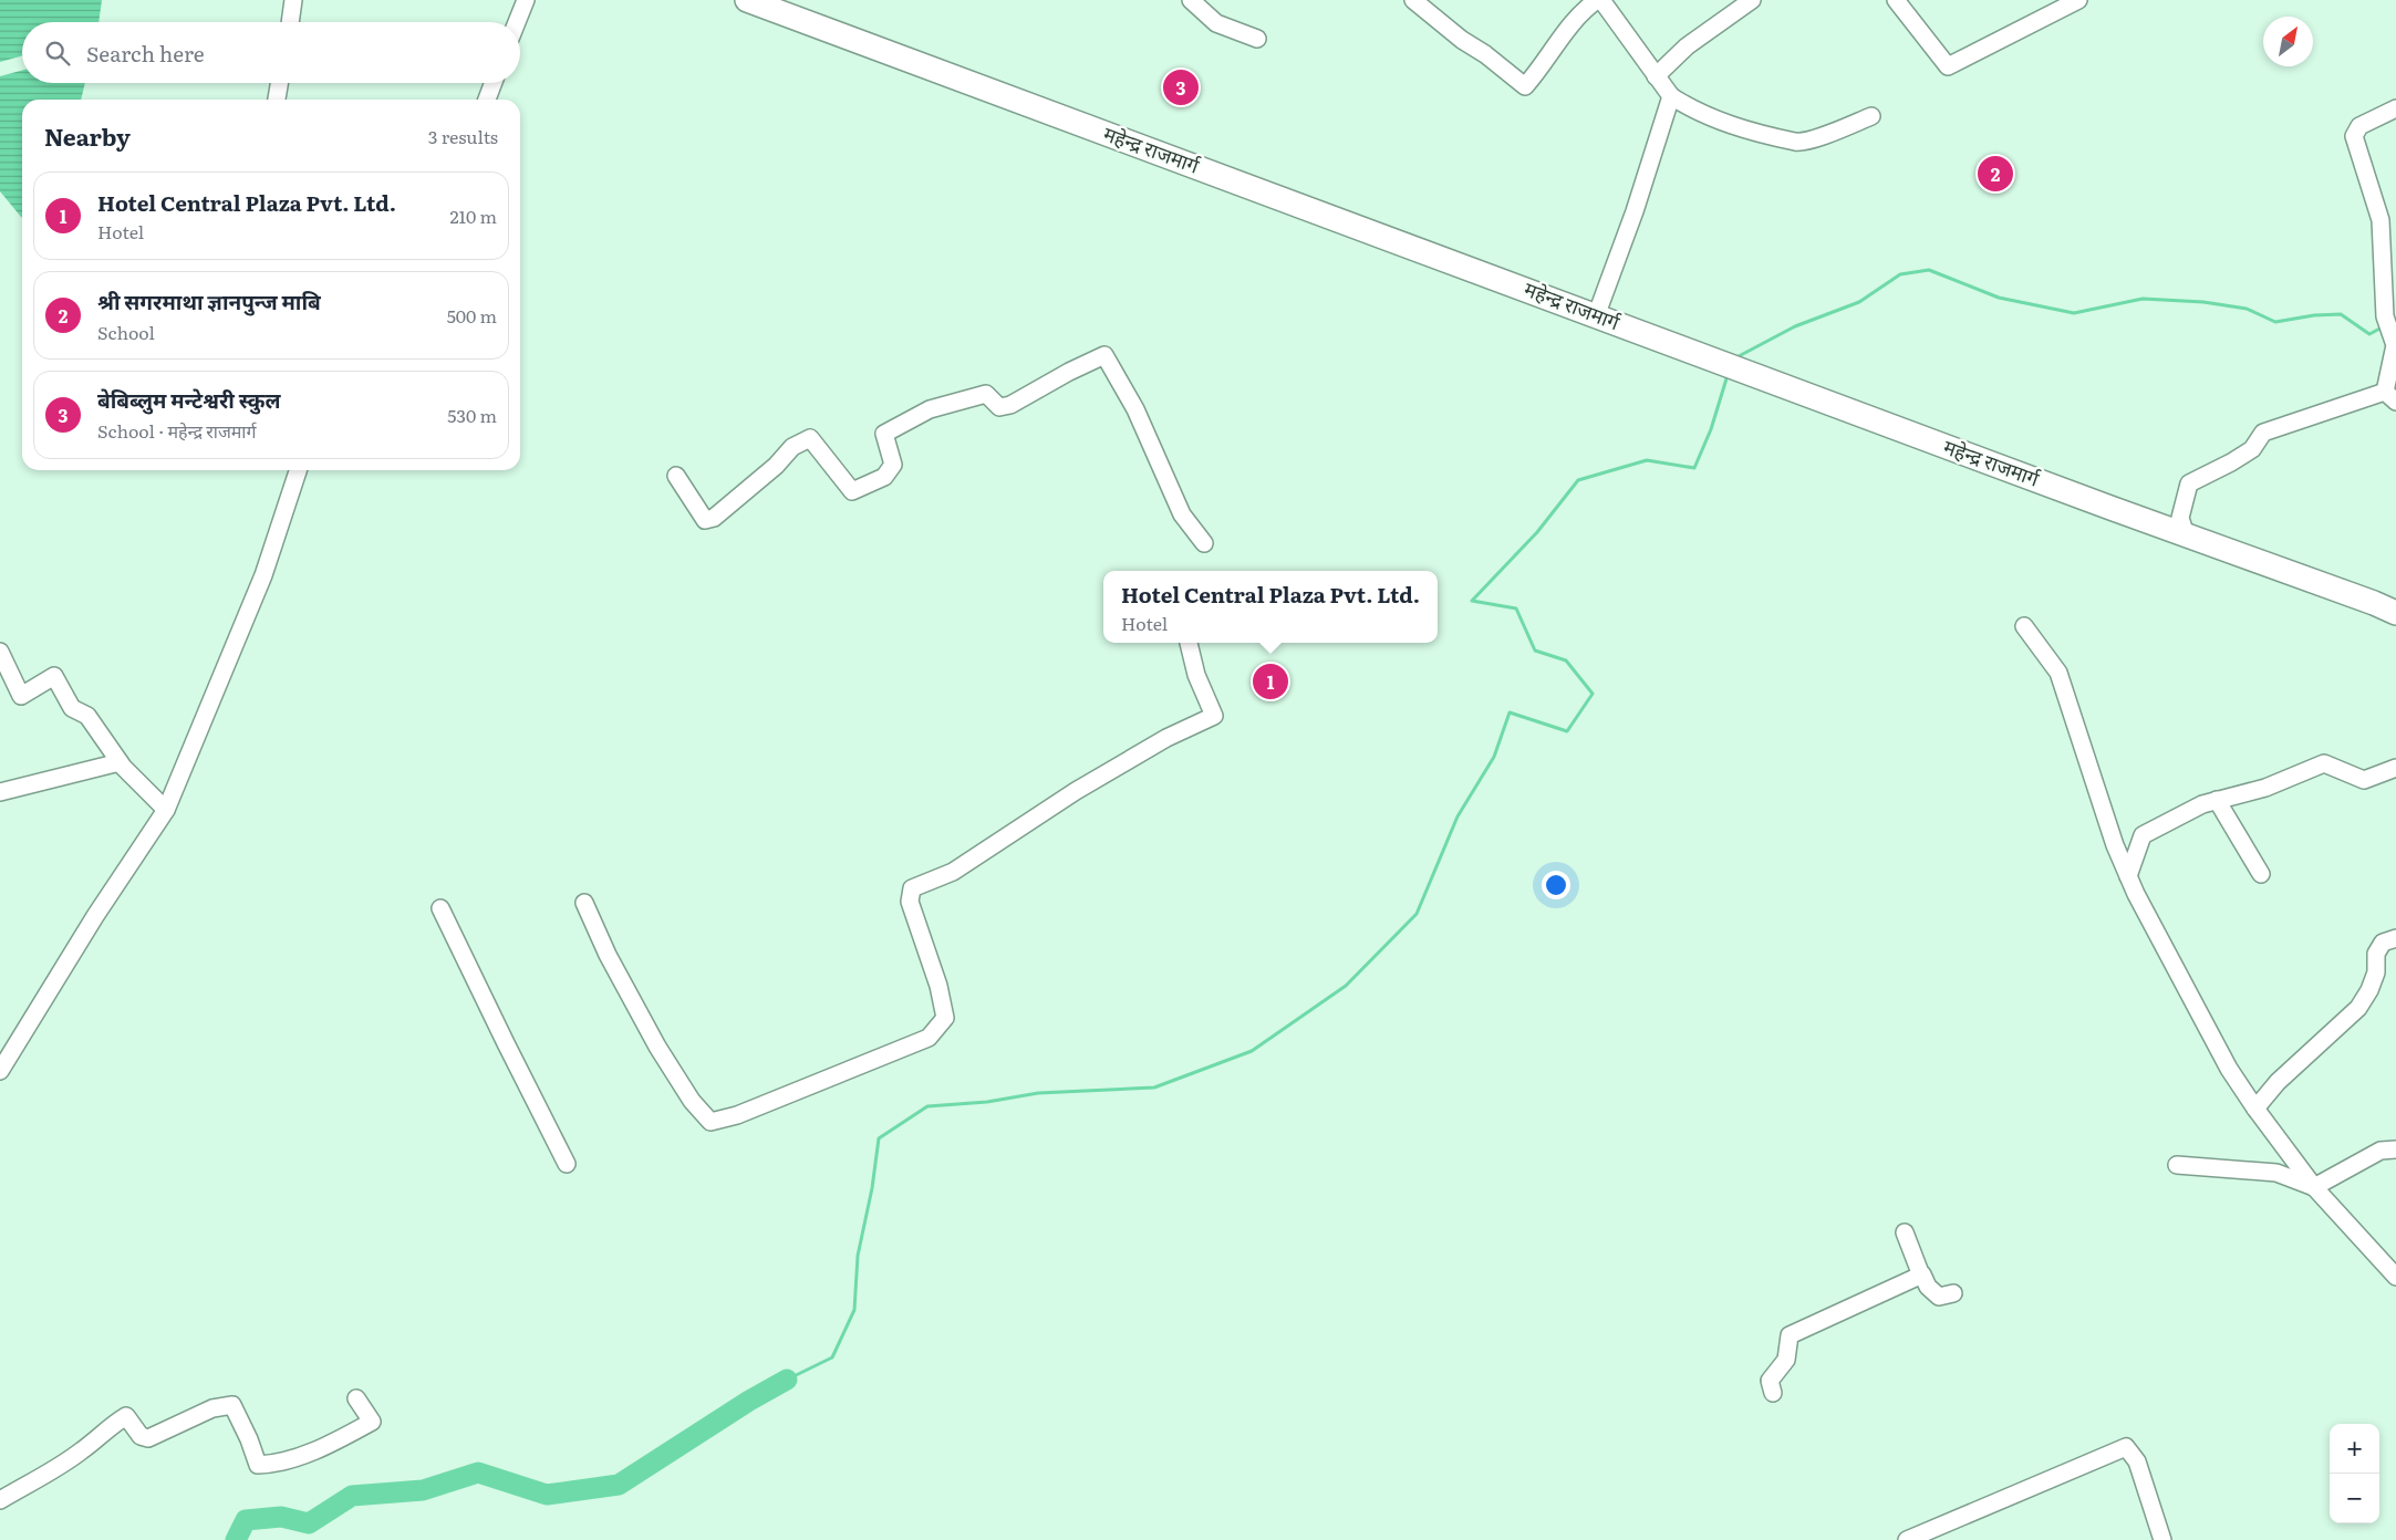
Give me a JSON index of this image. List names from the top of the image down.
{
  "streets": {
    "highway": ["महेन्द्र राजमार्ग"]
  },
  "north": "top right",
  "page": {
    "search": "Search here",
    "pins": ["3", "2", "1"],
    "heading": ["Nearby", "3 results"],
    "list": [
      {
        "mark": "1",
        "name": "Hotel Central Plaza Pvt. Ltd.",
        "note": "Hotel",
        "value": "210 m"
      },
      {
        "mark": "2",
        "name": "श्री सगरमाथा ज्ञानपुन्ज माबि",
        "note": "School",
        "value": "500 m"
      },
      {
        "mark": "3",
        "name": "बेबिब्लुम मन्टेश्वरी स्कुल",
        "note": "School · महेन्द्र राजमार्ग",
        "value": "530 m"
      }
    ],
    "popup": ["Hotel Central Plaza Pvt. Ltd.", "Hotel"],
    "map_buttons": ["+", "−"]
  }
}
